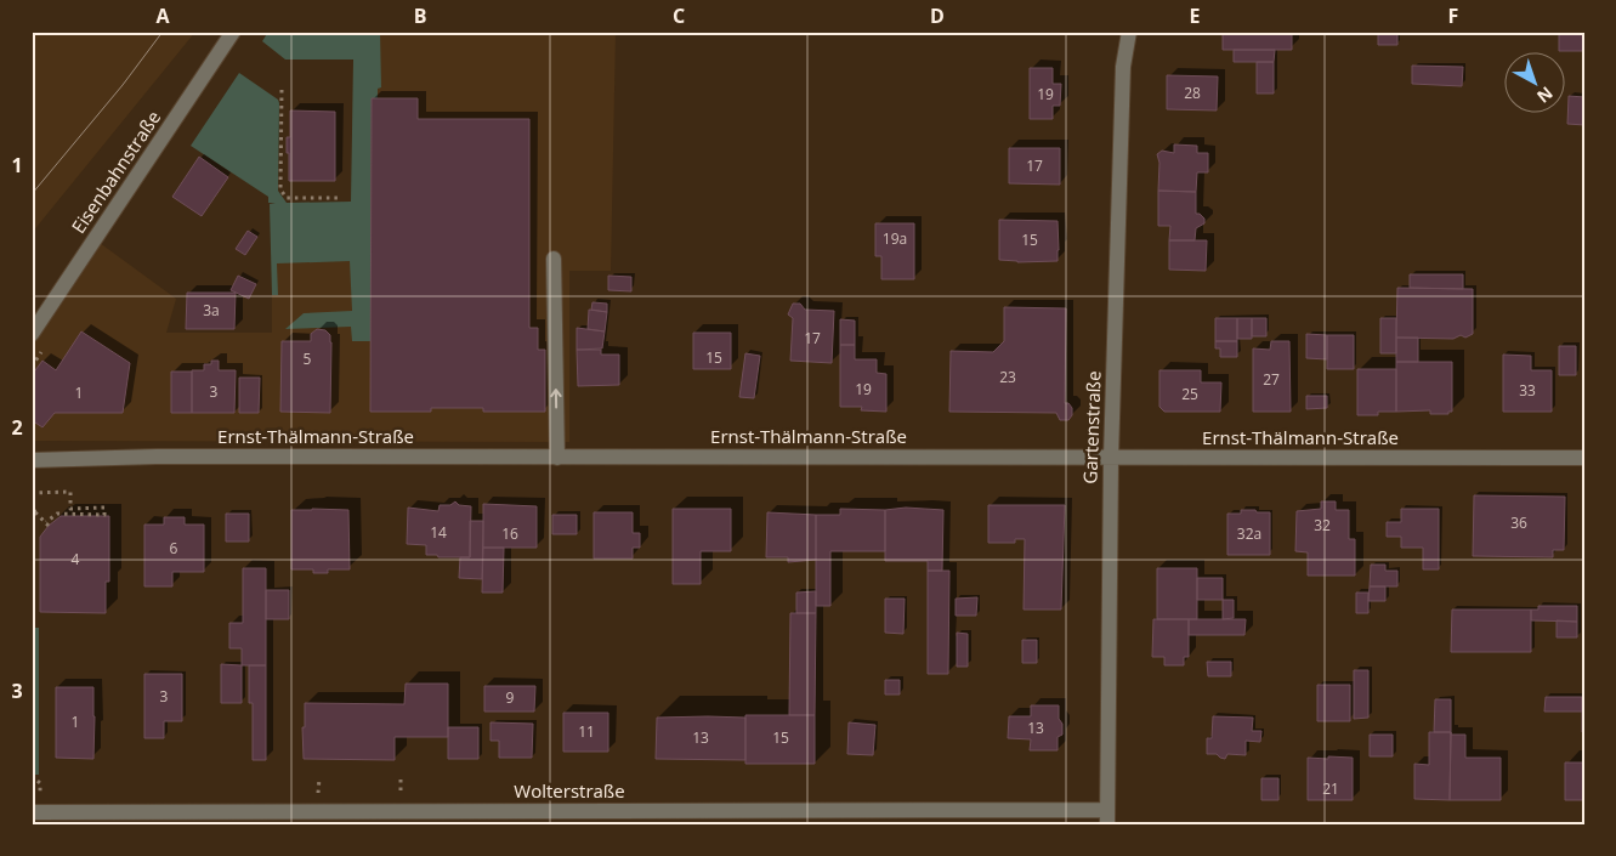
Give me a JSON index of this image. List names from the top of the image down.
{
  "streets": {
    "street": [
      "Eisenbahnstraße",
      "Gartenstraße",
      "Ernst-Thälmann-Straße",
      "Wolterstraße"
    ]
  },
  "crossings": [
    ["Gartenstraße", "Ernst-Thälmann-Straße"],
    ["Gartenstraße", "Wolterstraße"]
  ],
  "house_numbers": [
    "28",
    "19",
    "17",
    "19a",
    "15",
    "3a",
    "17",
    "15",
    "5",
    "23",
    "27",
    "19",
    "33",
    "3",
    "1",
    "25",
    "36",
    "32",
    "14",
    "16",
    "32a",
    "6",
    "4",
    "3",
    "9",
    "1",
    "13",
    "11",
    "13",
    "15",
    "21"
  ],
  "north": "bottom right",
  "grid": {
    "columns": [
      "A",
      "B",
      "C",
      "D",
      "E",
      "F"
    ],
    "rows": ["1", "2", "3"]
  }
}
